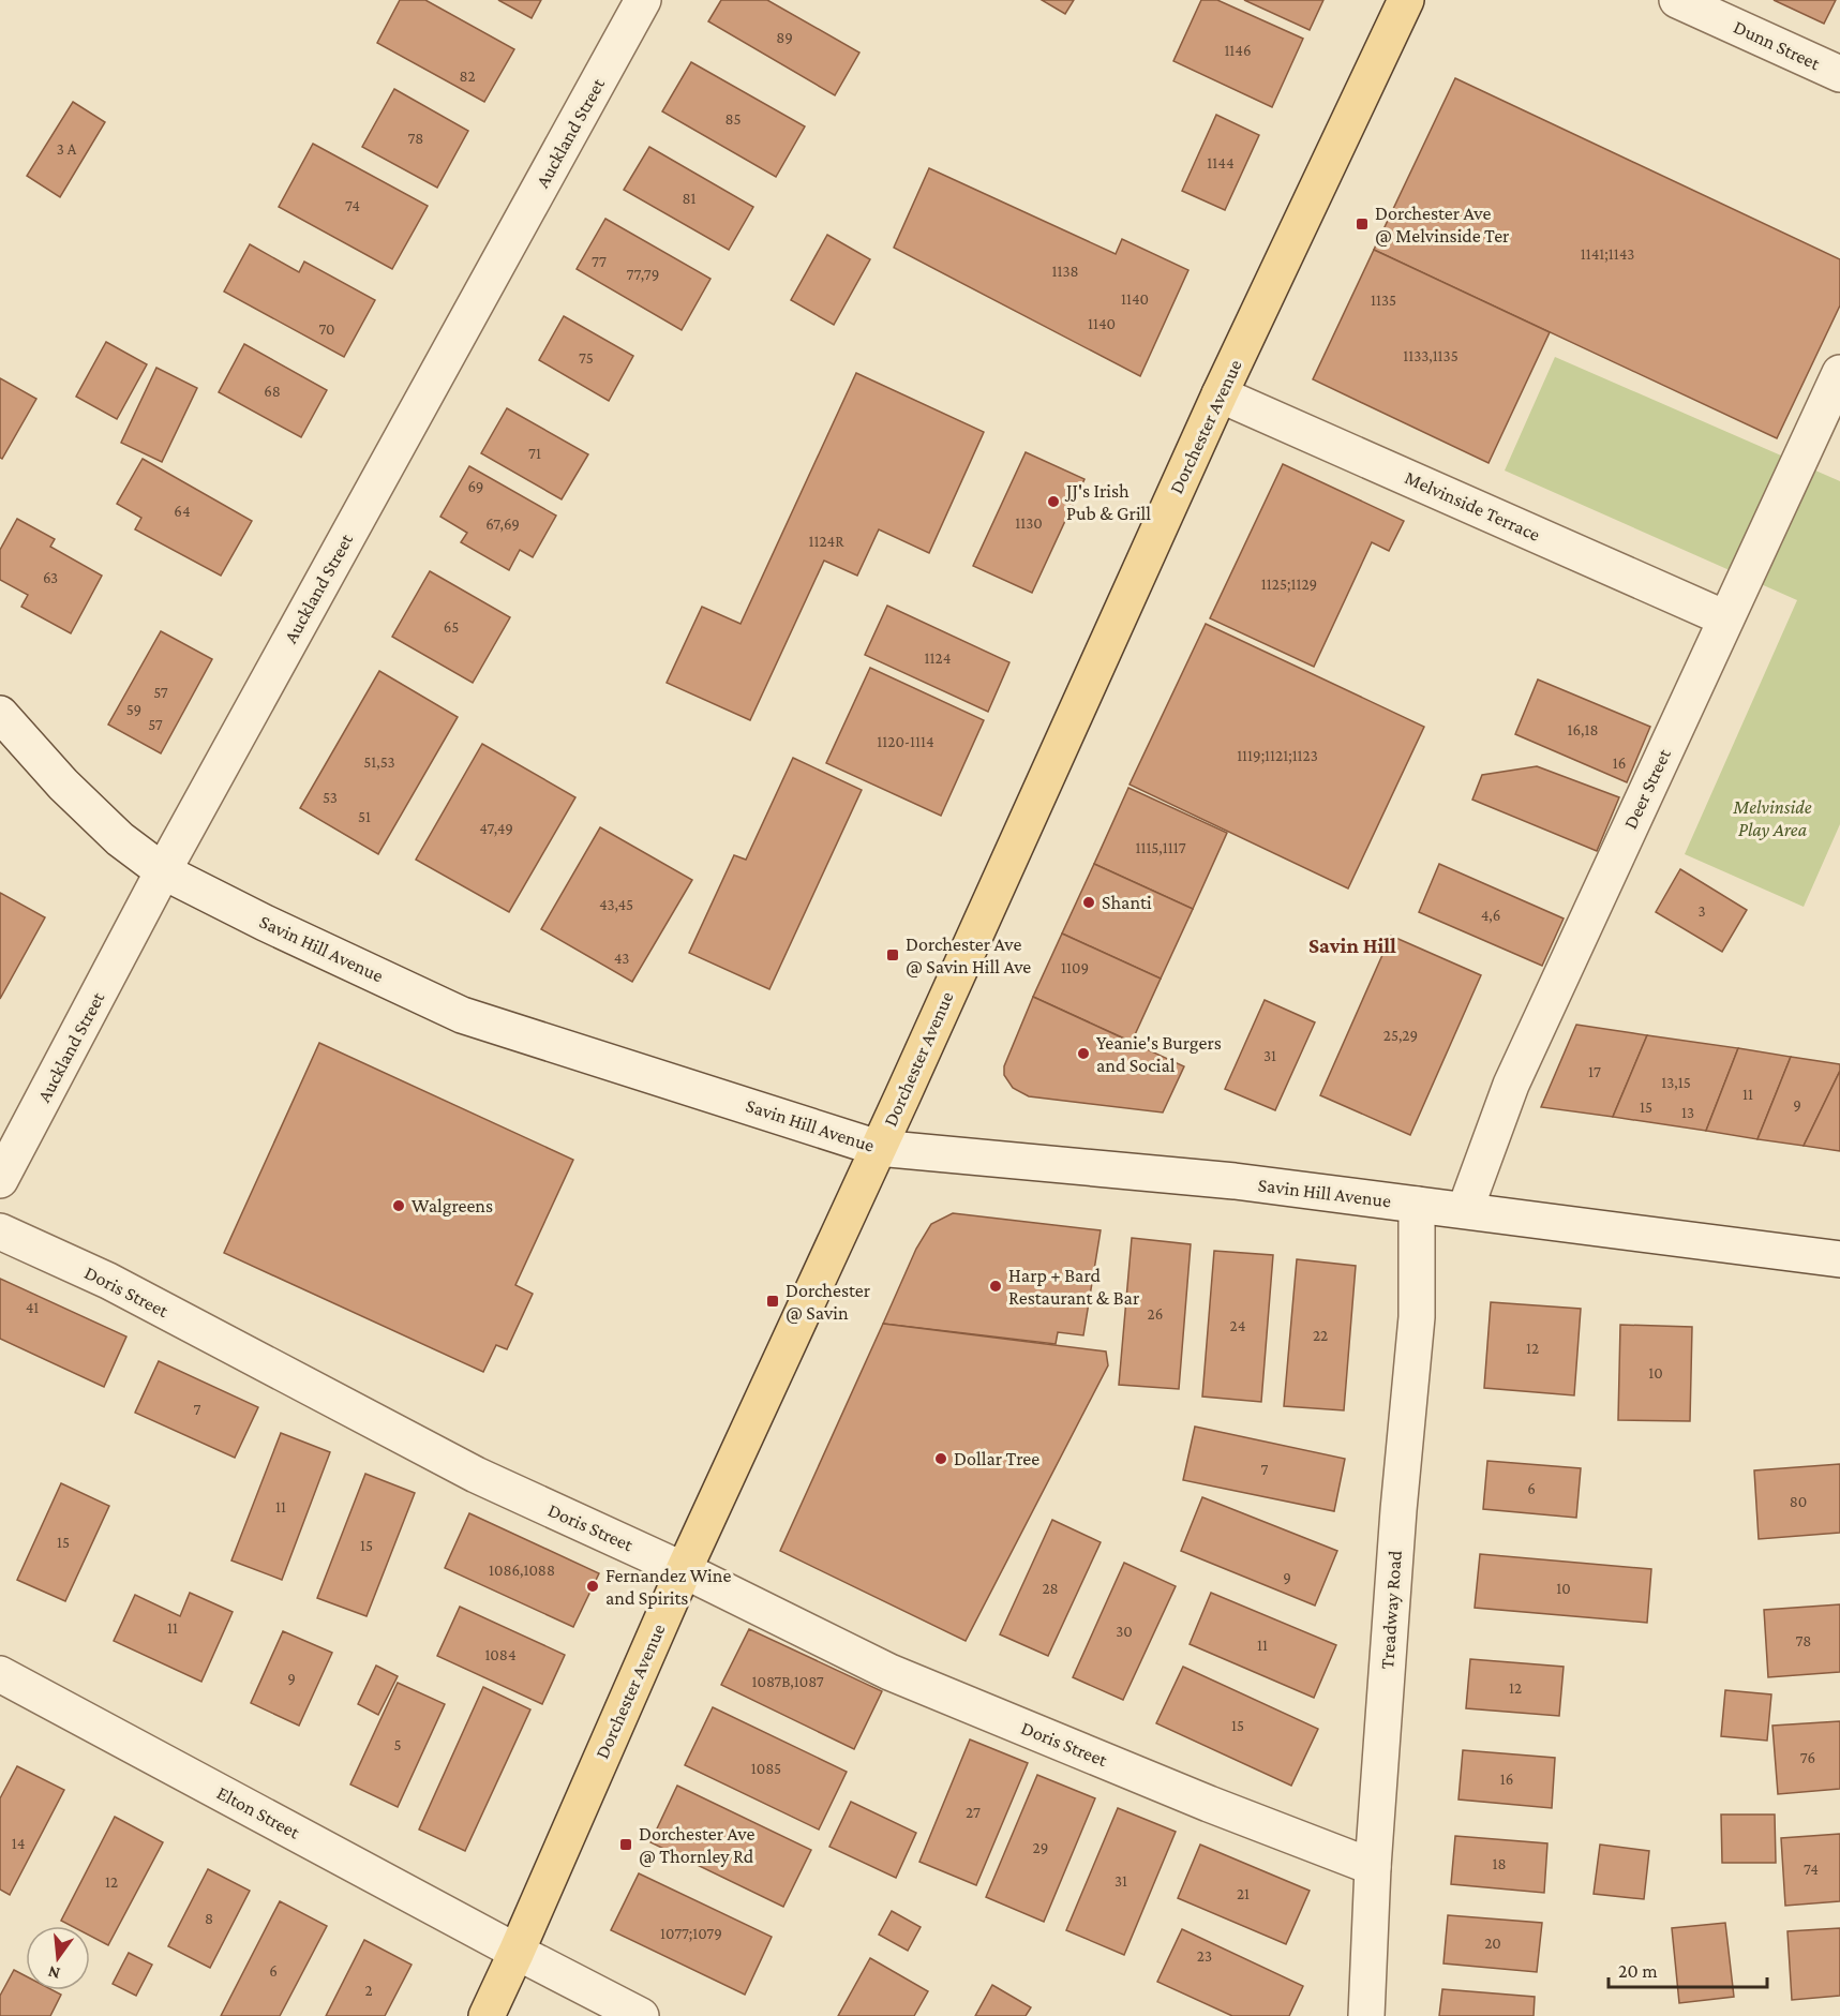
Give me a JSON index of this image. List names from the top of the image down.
{
  "streets": {
    "main road": ["Dorchester Avenue"],
    "street": [
      "Dunn Street",
      "Auckland Street",
      "Melvinside Terrace",
      "Deer Street",
      "Savin Hill Avenue",
      "Doris Street",
      "Treadway Road",
      "Elton Street"
    ]
  },
  "crossings": [
    ["Auckland Street", "Savin Hill Avenue"],
    ["Dorchester Avenue", "Melvinside Terrace"],
    ["Dorchester Avenue", "Savin Hill Avenue"],
    ["Dorchester Avenue", "Doris Street"],
    ["Dorchester Avenue", "Elton Street"],
    ["Melvinside Terrace", "Deer Street"],
    ["Deer Street", "Savin Hill Avenue"],
    ["Savin Hill Avenue", "Treadway Road"],
    ["Doris Street", "Treadway Road"]
  ],
  "districts": ["Savin Hill"],
  "parks": ["Melvinside Play Area"],
  "places": {
    "transit": [
      "Dorchester Ave @ Melvinside Ter",
      "Dorchester Ave @ Savin Hill Ave",
      "Dorchester @ Savin",
      "Dorchester Ave @ Thornley Rd"
    ],
    "other": [
      "JJ's Irish Pub & Grill",
      "Shanti",
      "Yeanie's Burgers and Social",
      "Walgreens",
      "Harp + Bard Restaurant & Bar",
      "Dollar Tree",
      "Fernandez Wine and Spirits"
    ]
  },
  "house_numbers": [
    "89",
    "1146",
    "82",
    "85",
    "78",
    "3 A",
    "1144",
    "81",
    "74",
    "1141;1143",
    "77",
    "1138",
    "77,79",
    "1140",
    "1135",
    "1140",
    "70",
    "1133,1135",
    "75",
    "68",
    "71",
    "69",
    "64",
    "1130",
    "67,69",
    "1124R",
    "63",
    "1125;1129",
    "65",
    "1124",
    "57",
    "59",
    "57",
    "16,18",
    "1120-1114",
    "1119;1121;1123",
    "51,53",
    "16",
    "53",
    "51",
    "47,49",
    "1115,1117",
    "43,45",
    "3",
    "4,6",
    "43",
    "1109",
    "25,29",
    "31",
    "17",
    "13,15",
    "11",
    "9",
    "15",
    "13",
    "41",
    "26",
    "24",
    "22",
    "12",
    "10",
    "7",
    "7",
    "6",
    "80",
    "11",
    "15",
    "15",
    "1086,1088",
    "9",
    "28",
    "10",
    "11",
    "30",
    "78",
    "11",
    "1084",
    "9",
    "1087B,1087",
    "12",
    "15",
    "5",
    "76",
    "1085",
    "16",
    "27",
    "14",
    "29",
    "18",
    "74",
    "31",
    "12",
    "21",
    "8",
    "1077;1079",
    "20",
    "23",
    "6",
    "2"
  ],
  "scale_bar": "20 m",
  "north": "bottom"
}
